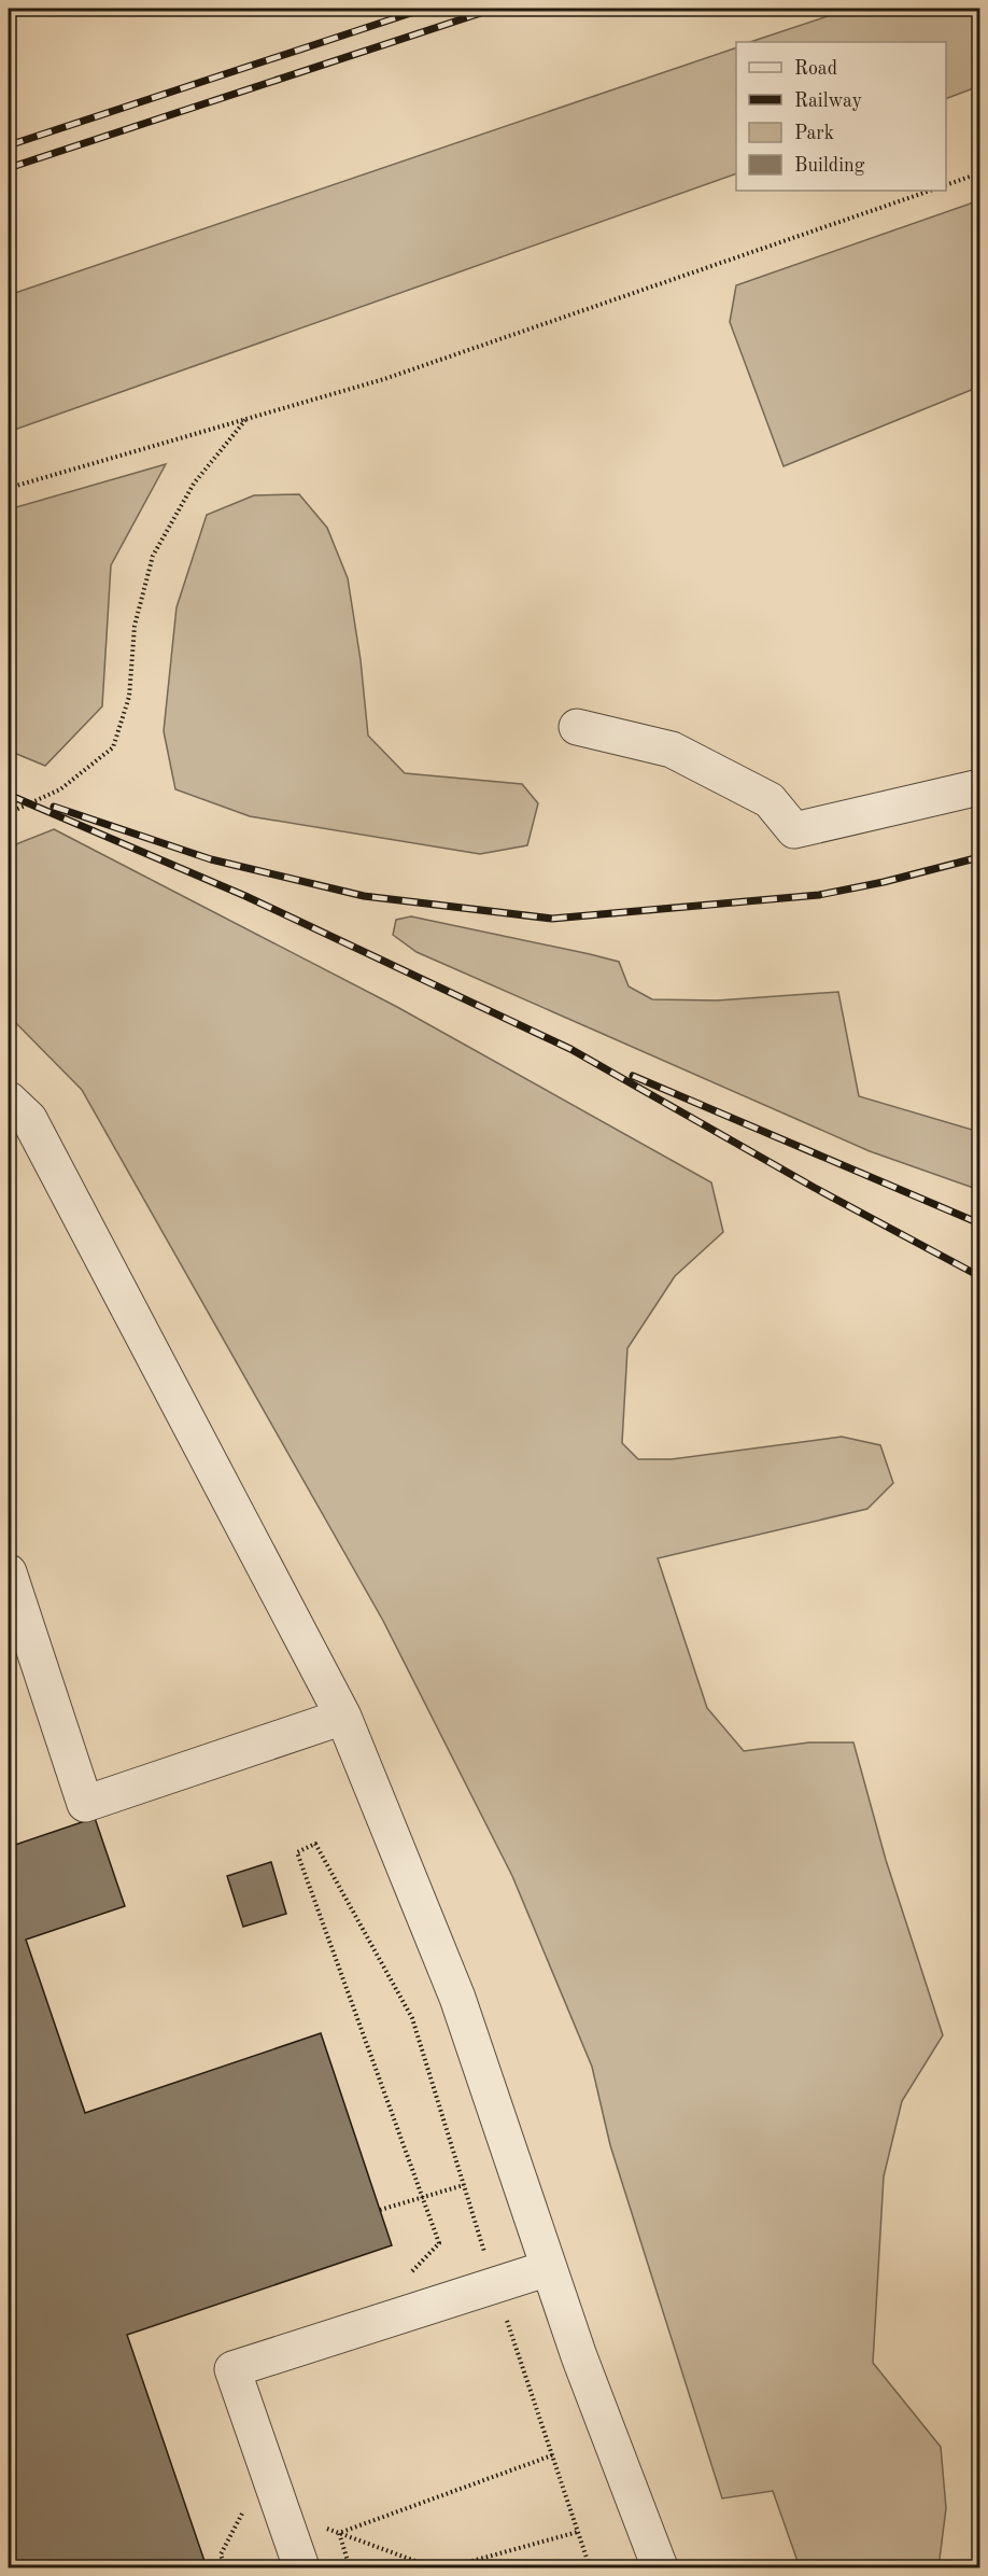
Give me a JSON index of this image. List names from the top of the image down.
{
  "legend": [
    "Road",
    "Railway",
    "Park",
    "Building"
  ]
}
